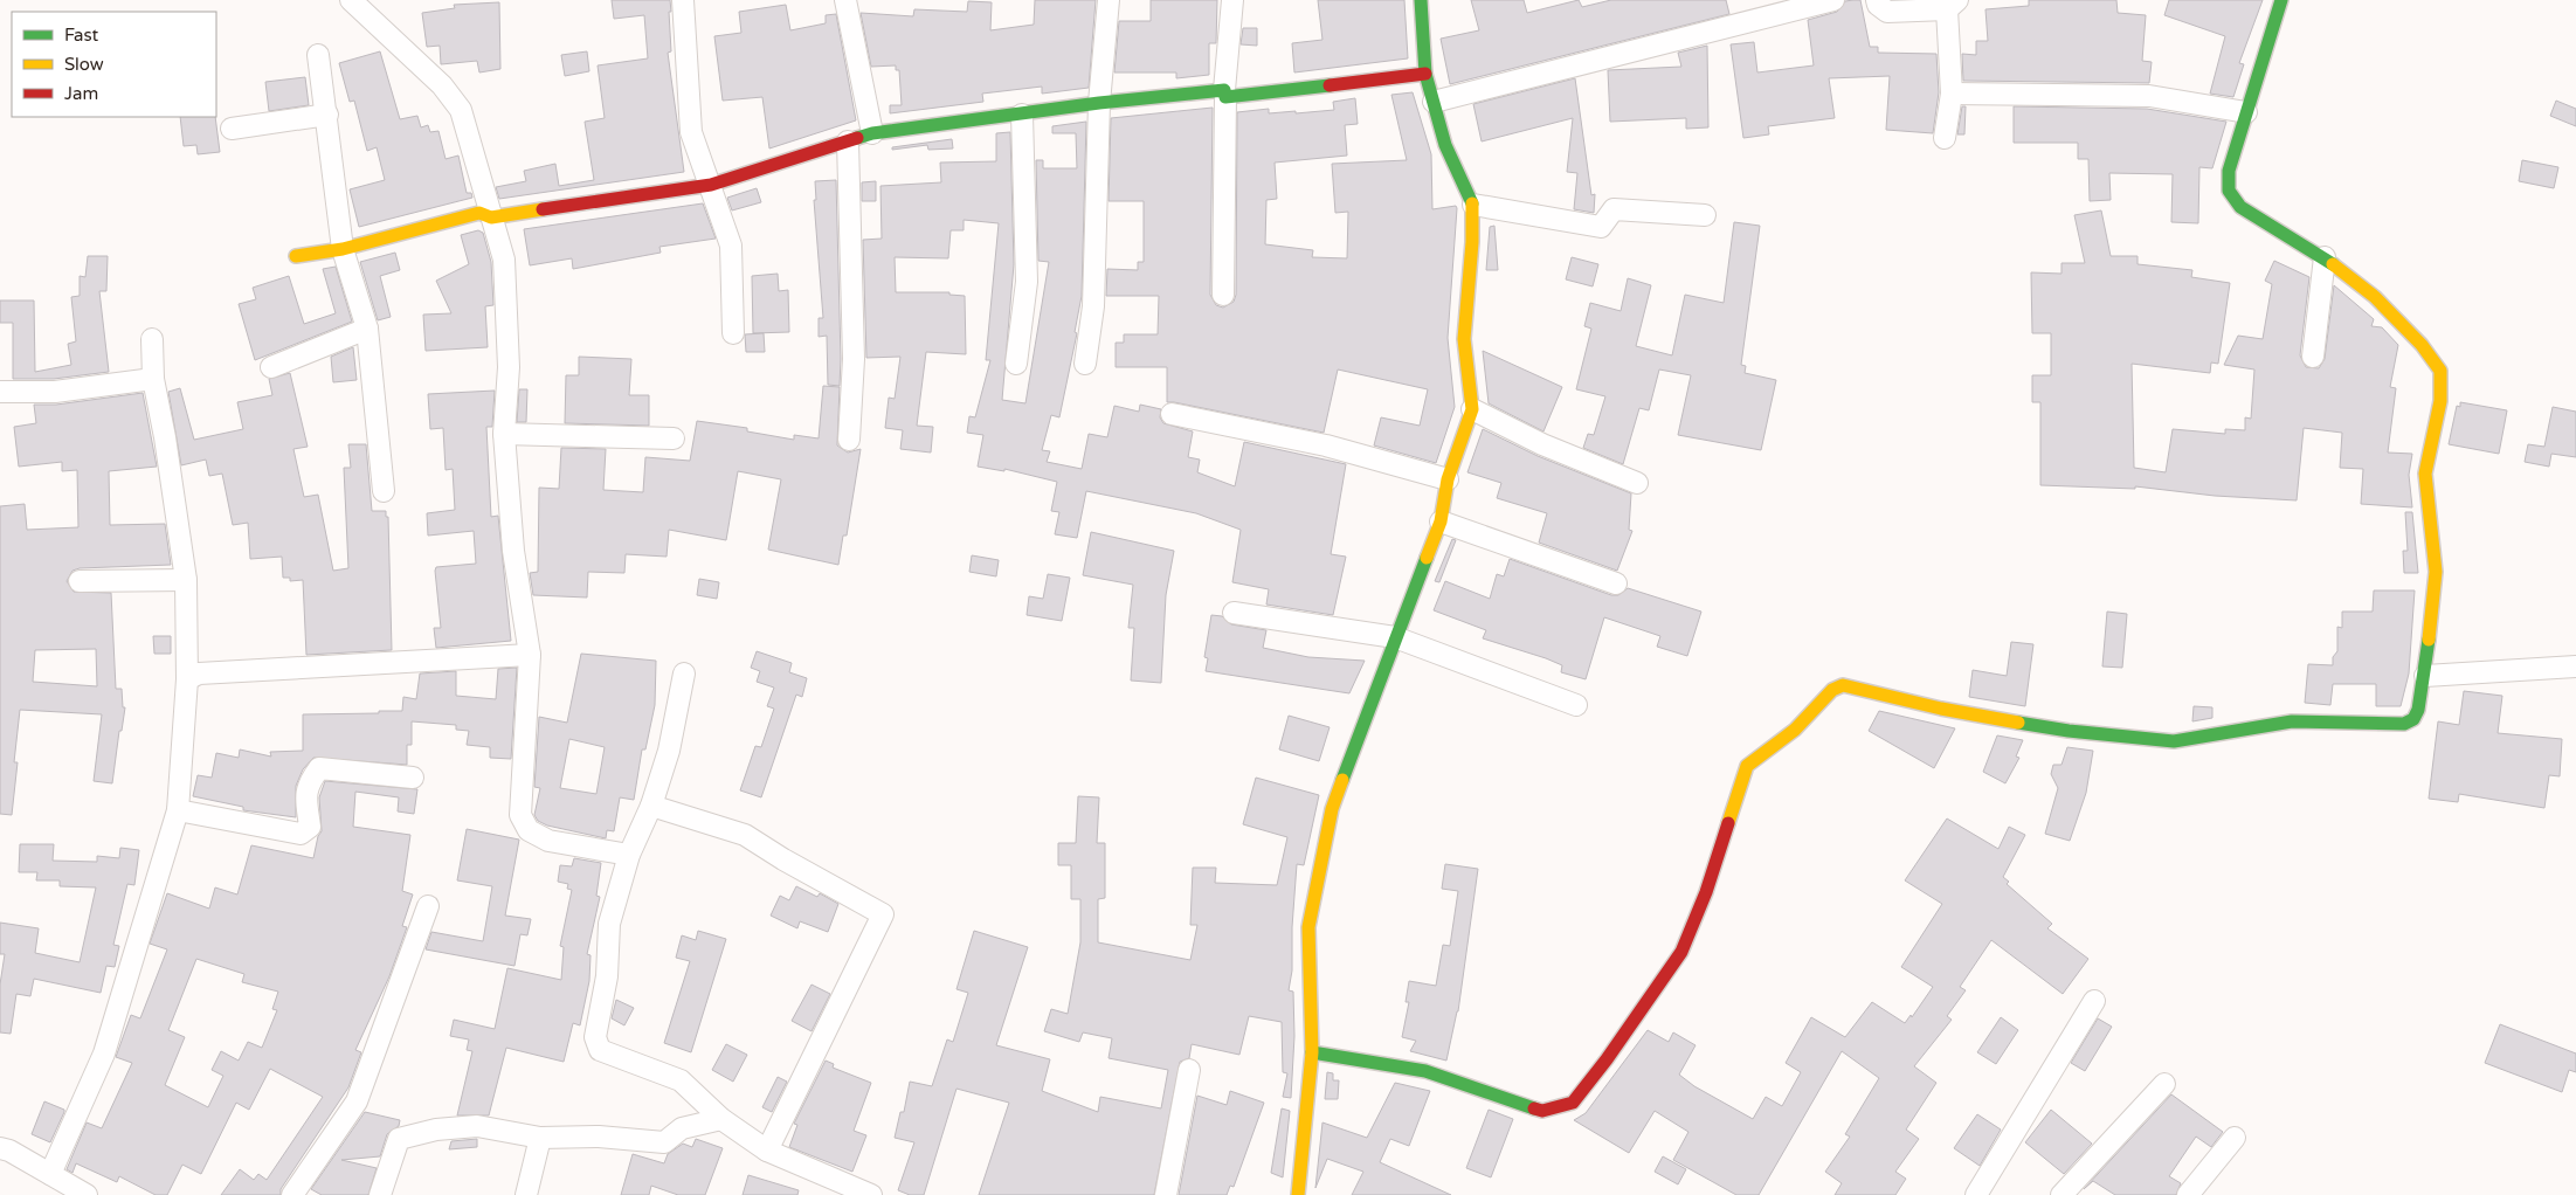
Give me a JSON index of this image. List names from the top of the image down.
{
  "legend": ["Fast", "Slow", "Jam"]
}
